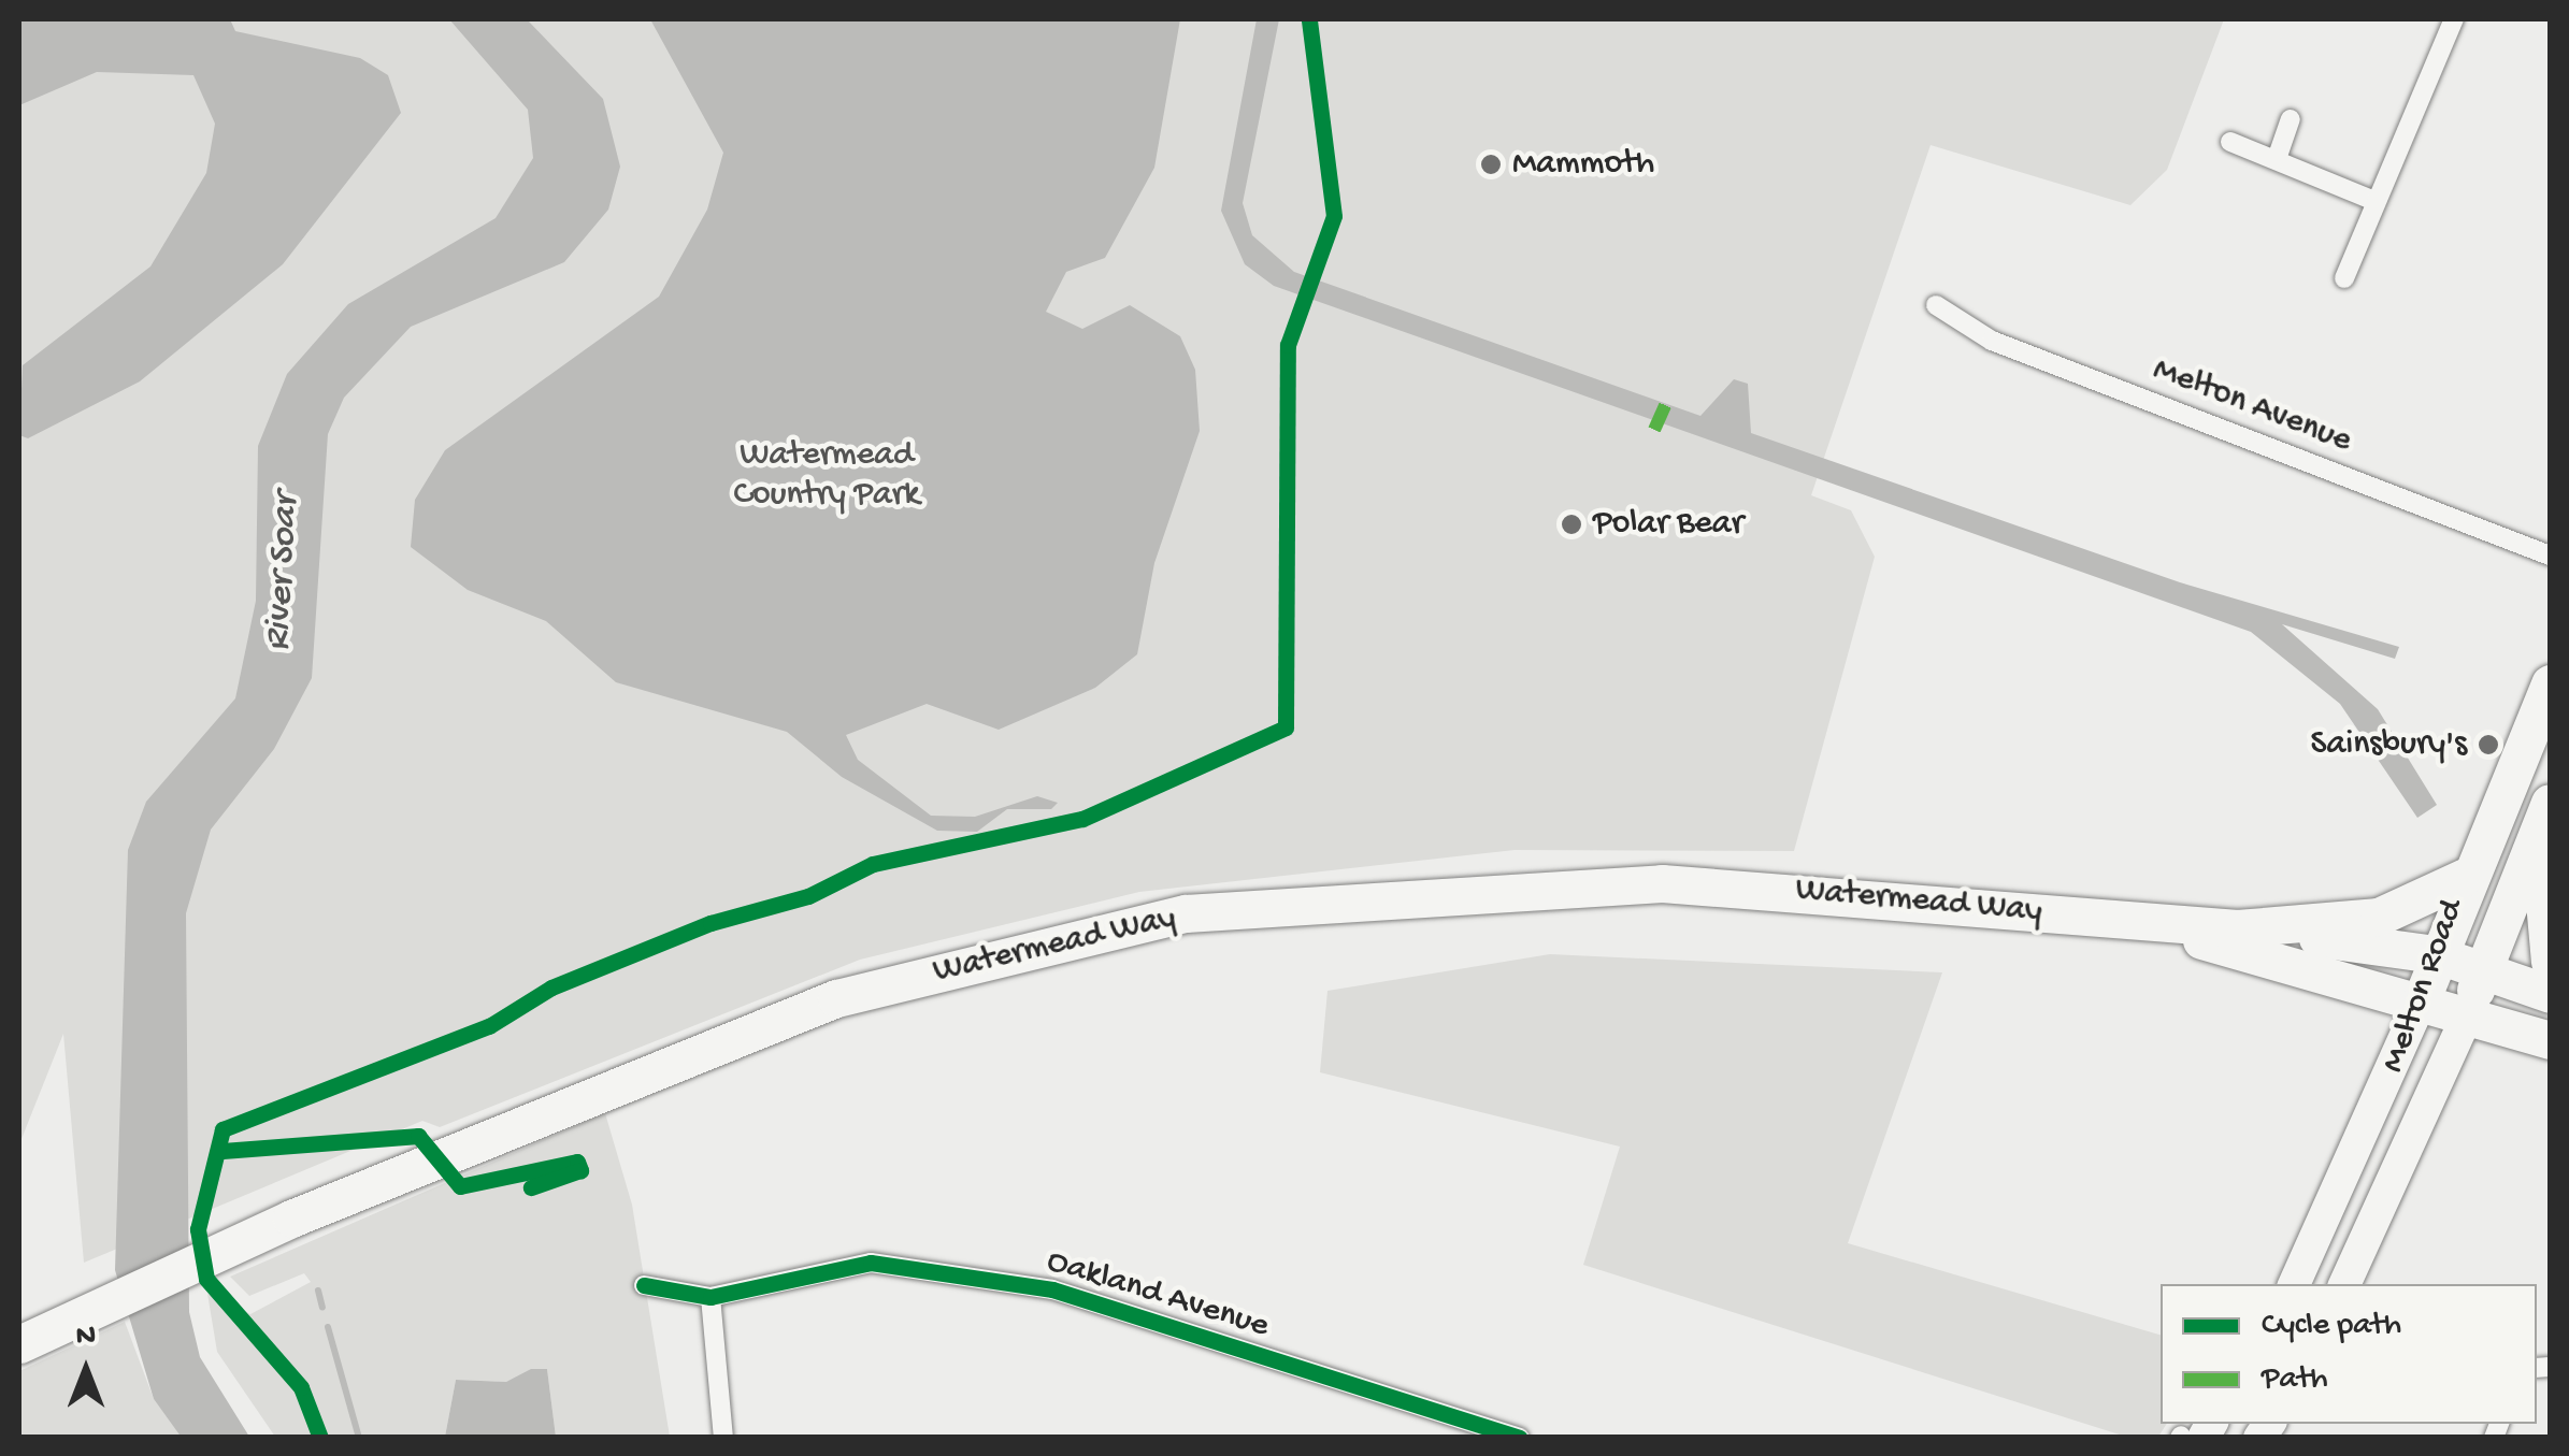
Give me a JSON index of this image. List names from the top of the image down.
{
  "streets": {
    "highway": ["Watermead Way", "Melton Road"],
    "street": ["Melton Avenue", "Oakland Avenue"]
  },
  "crossings": [
    ["Watermead Way", "Melton Road"]
  ],
  "water": ["River Soar"],
  "parks": ["Watermead Country Park"],
  "places": ["Mammoth", "Polar Bear", "Sainsbury's"],
  "legend": ["Cycle path", "Path"],
  "north": "top"
}
